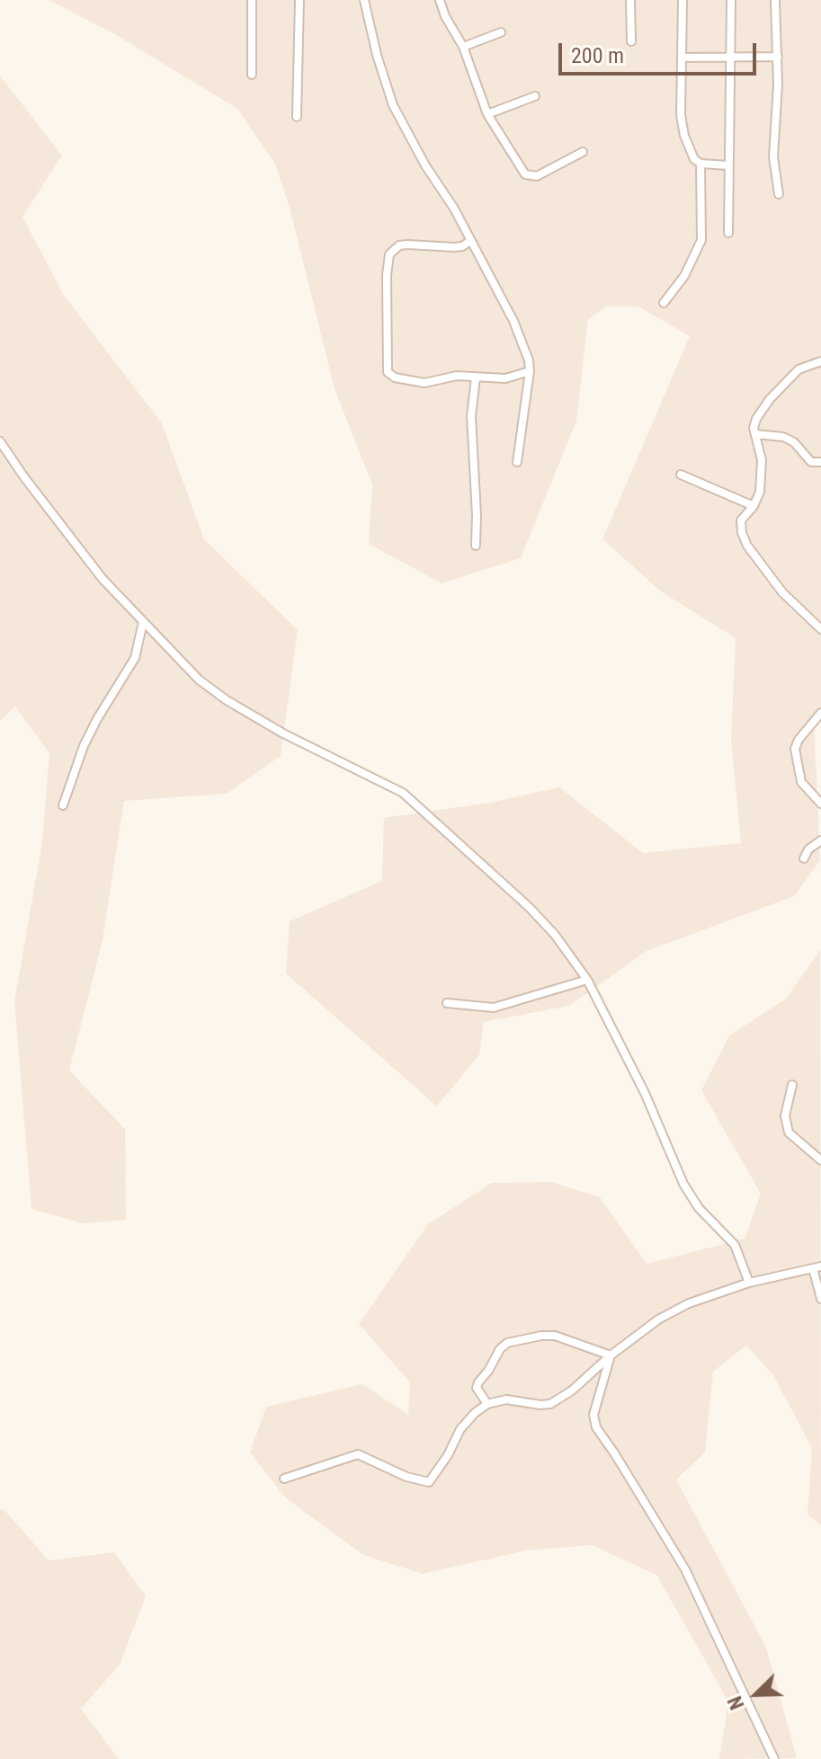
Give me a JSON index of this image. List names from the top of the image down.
{
  "scale_bar": "200 m",
  "north": "bottom left"
}
